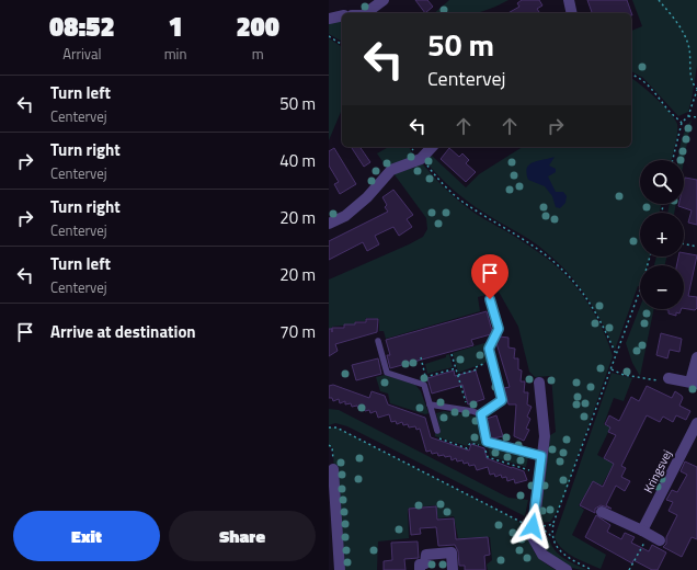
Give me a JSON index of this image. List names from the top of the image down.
{
  "streets": {
    "street": ["Kringsvej"]
  },
  "page": {
    "eta": [
      "08:52",
      "Arrival",
      "1",
      "min",
      "200",
      "m"
    ],
    "turn": ["50 m", "Centervej"],
    "list": [
      {
        "name": "Turn left",
        "note": "Centervej",
        "value": "50 m"
      },
      {
        "name": "Turn right",
        "note": "Centervej",
        "value": "40 m"
      },
      {
        "name": "Turn right",
        "note": "Centervej",
        "value": "20 m"
      },
      {
        "name": "Turn left",
        "note": "Centervej",
        "value": "20 m"
      },
      {
        "name": "Arrive at destination",
        "value": "70 m"
      }
    ],
    "map_buttons": ["+", "−"],
    "buttons": ["Exit", "Share"]
  }
}
